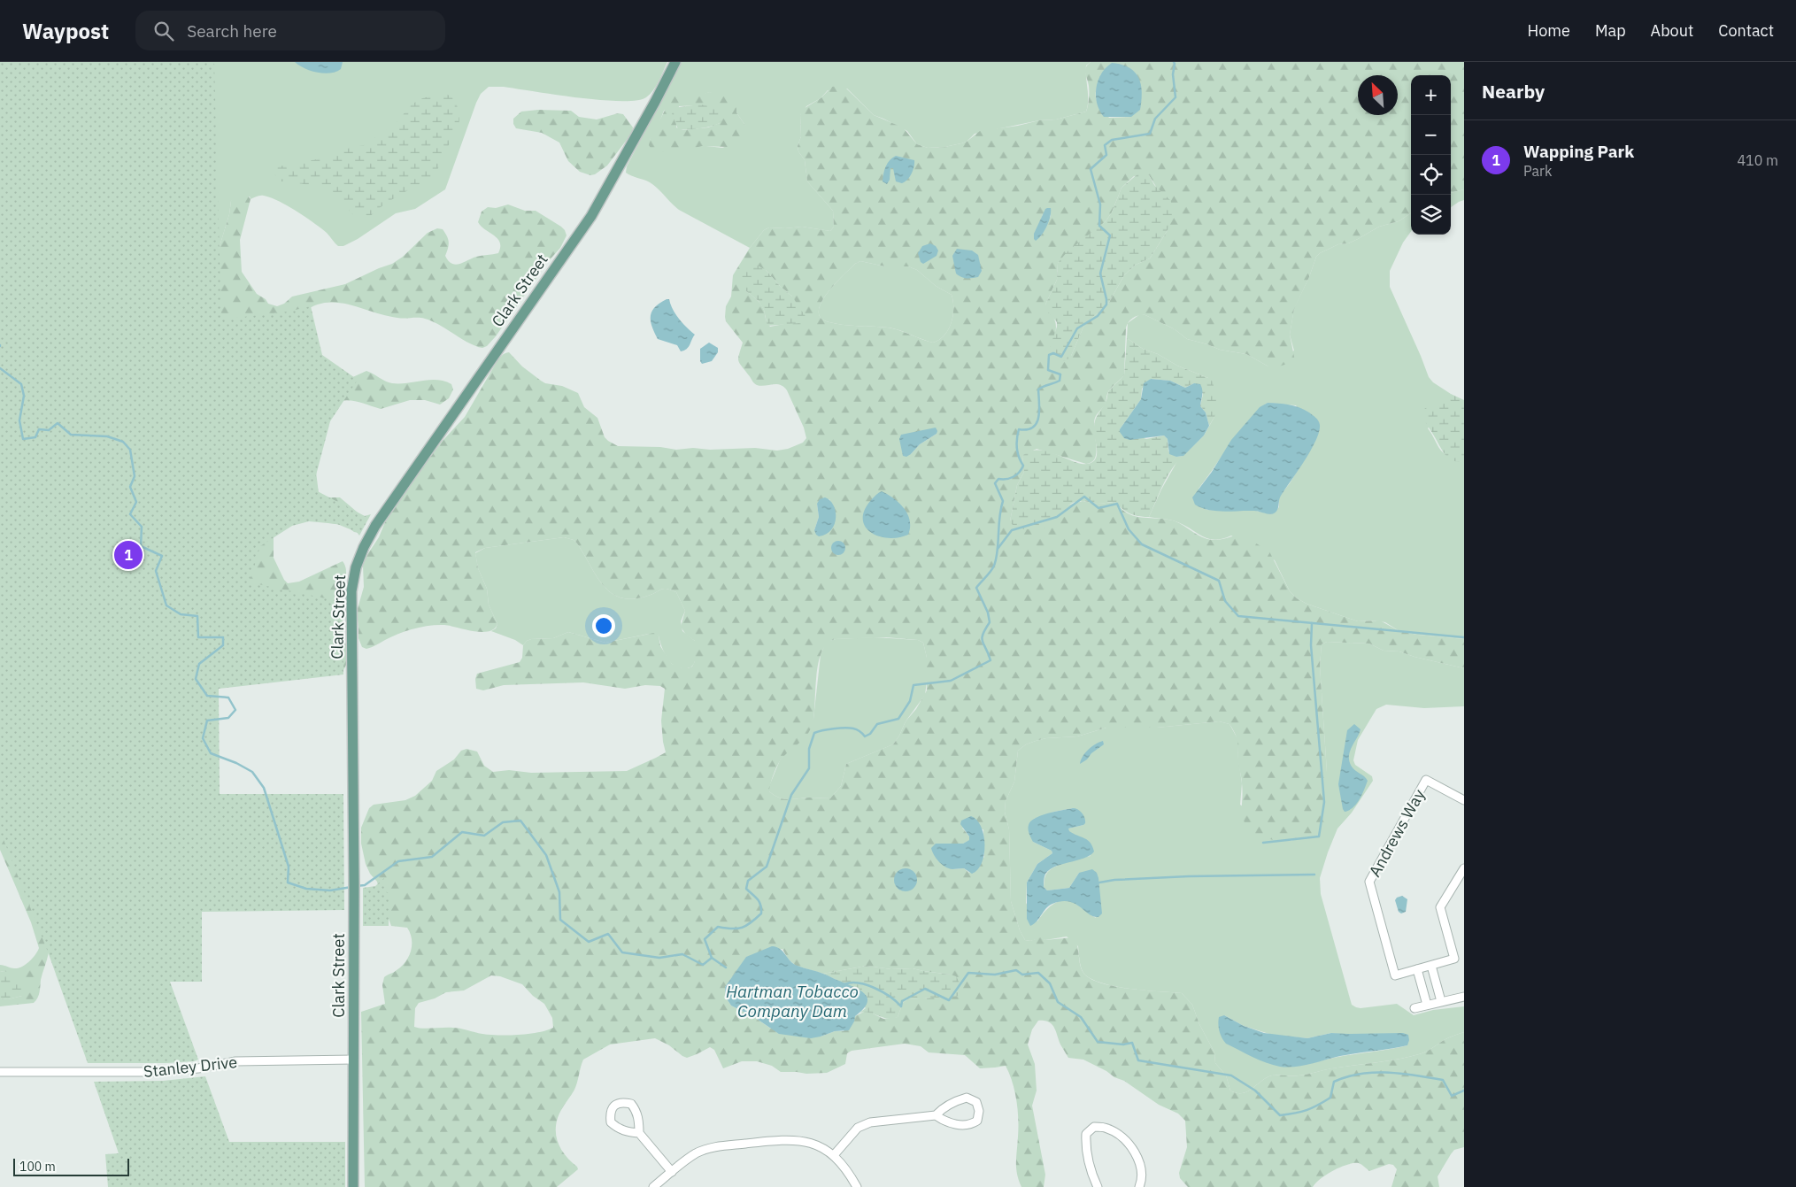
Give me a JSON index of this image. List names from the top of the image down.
{
  "streets": {
    "main road": ["Clark Street"],
    "street": ["Andrews Way", "Stanley Drive"]
  },
  "crossings": [
    ["Clark Street", "Stanley Drive"]
  ],
  "water": ["Hartman Tobacco Company Dam"],
  "scale_bar": "100 m",
  "north": "top left",
  "page": {
    "header": "Waypost",
    "search": "Search here",
    "nav": [
      "Home",
      "Map",
      "About",
      "Contact"
    ],
    "heading": "Nearby",
    "map_buttons": ["+", "−"],
    "list": [
      {
        "mark": "1",
        "name": "Wapping Park",
        "note": "Park",
        "value": "410 m"
      }
    ],
    "pins": "1",
    "scale": "100 m"
  }
}
